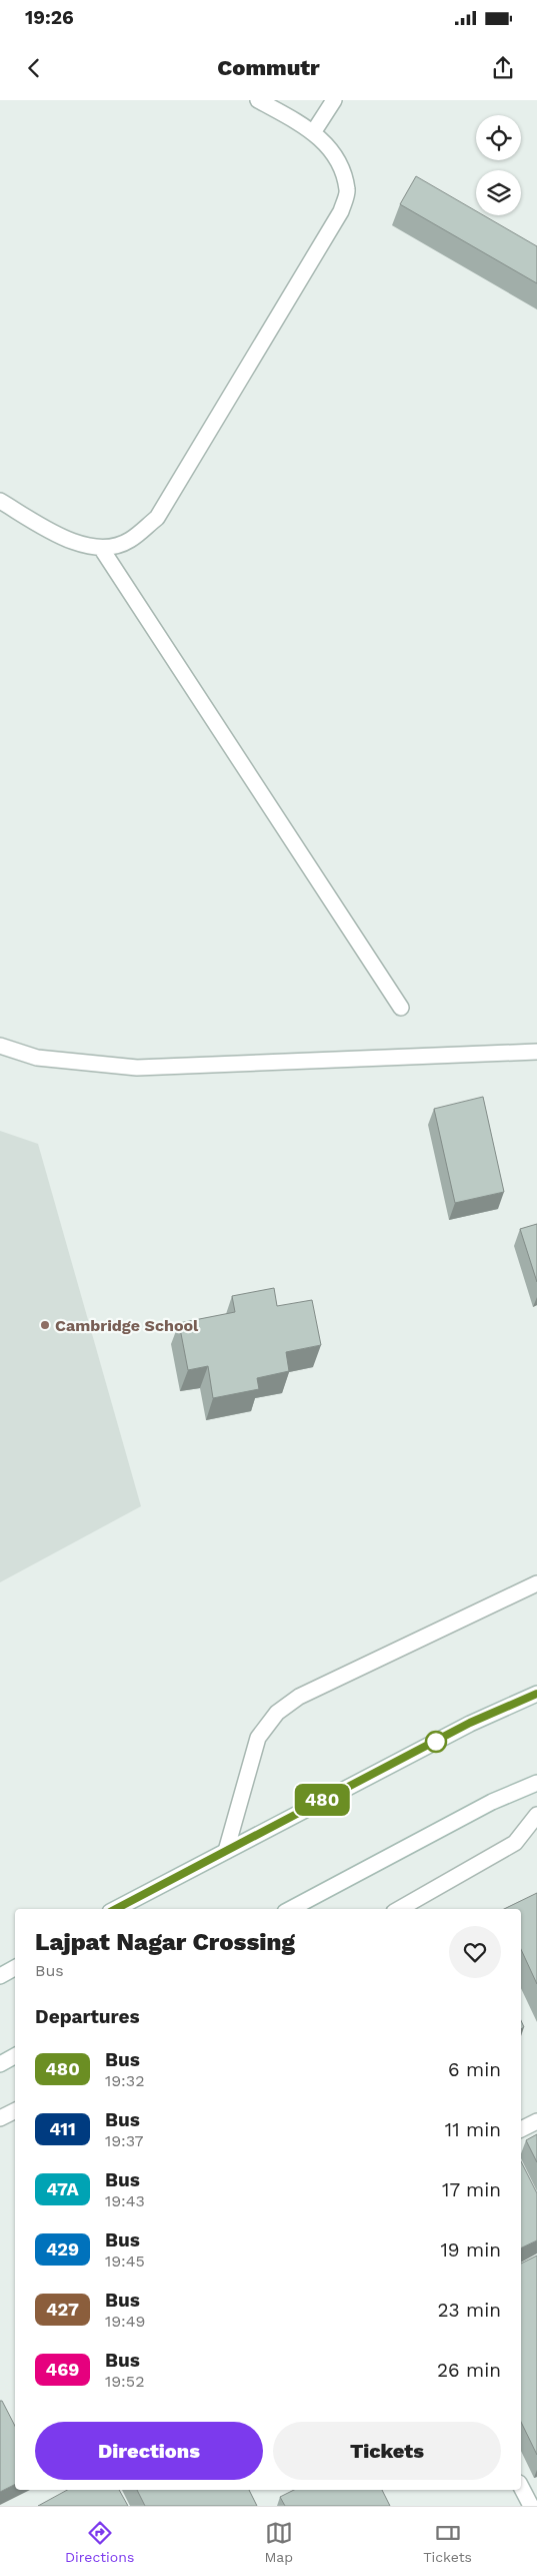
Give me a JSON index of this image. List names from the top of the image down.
{
  "places": ["Cambridge School"],
  "lines": ["bus line 480"],
  "page": {
    "status": "19:26",
    "header": "Commutr",
    "on_map": "480",
    "heading": [
      ["Lajpat Nagar Crossing", "Bus"],
      "Departures"
    ],
    "list": [
      {
        "mark": "480",
        "name": "Bus",
        "note": "19:32",
        "value": "6 min"
      },
      {
        "mark": "411",
        "name": "Bus",
        "note": "19:37",
        "value": "11 min"
      },
      {
        "mark": "47A",
        "name": "Bus",
        "note": "19:43",
        "value": "17 min"
      },
      {
        "mark": "429",
        "name": "Bus",
        "note": "19:45",
        "value": "19 min"
      },
      {
        "mark": "427",
        "name": "Bus",
        "note": "19:49",
        "value": "23 min"
      },
      {
        "mark": "469",
        "name": "Bus",
        "note": "19:52",
        "value": "26 min"
      }
    ],
    "buttons": ["Directions", "Tickets"],
    "tabs": ["Directions", "Map", "Tickets"]
  }
}
